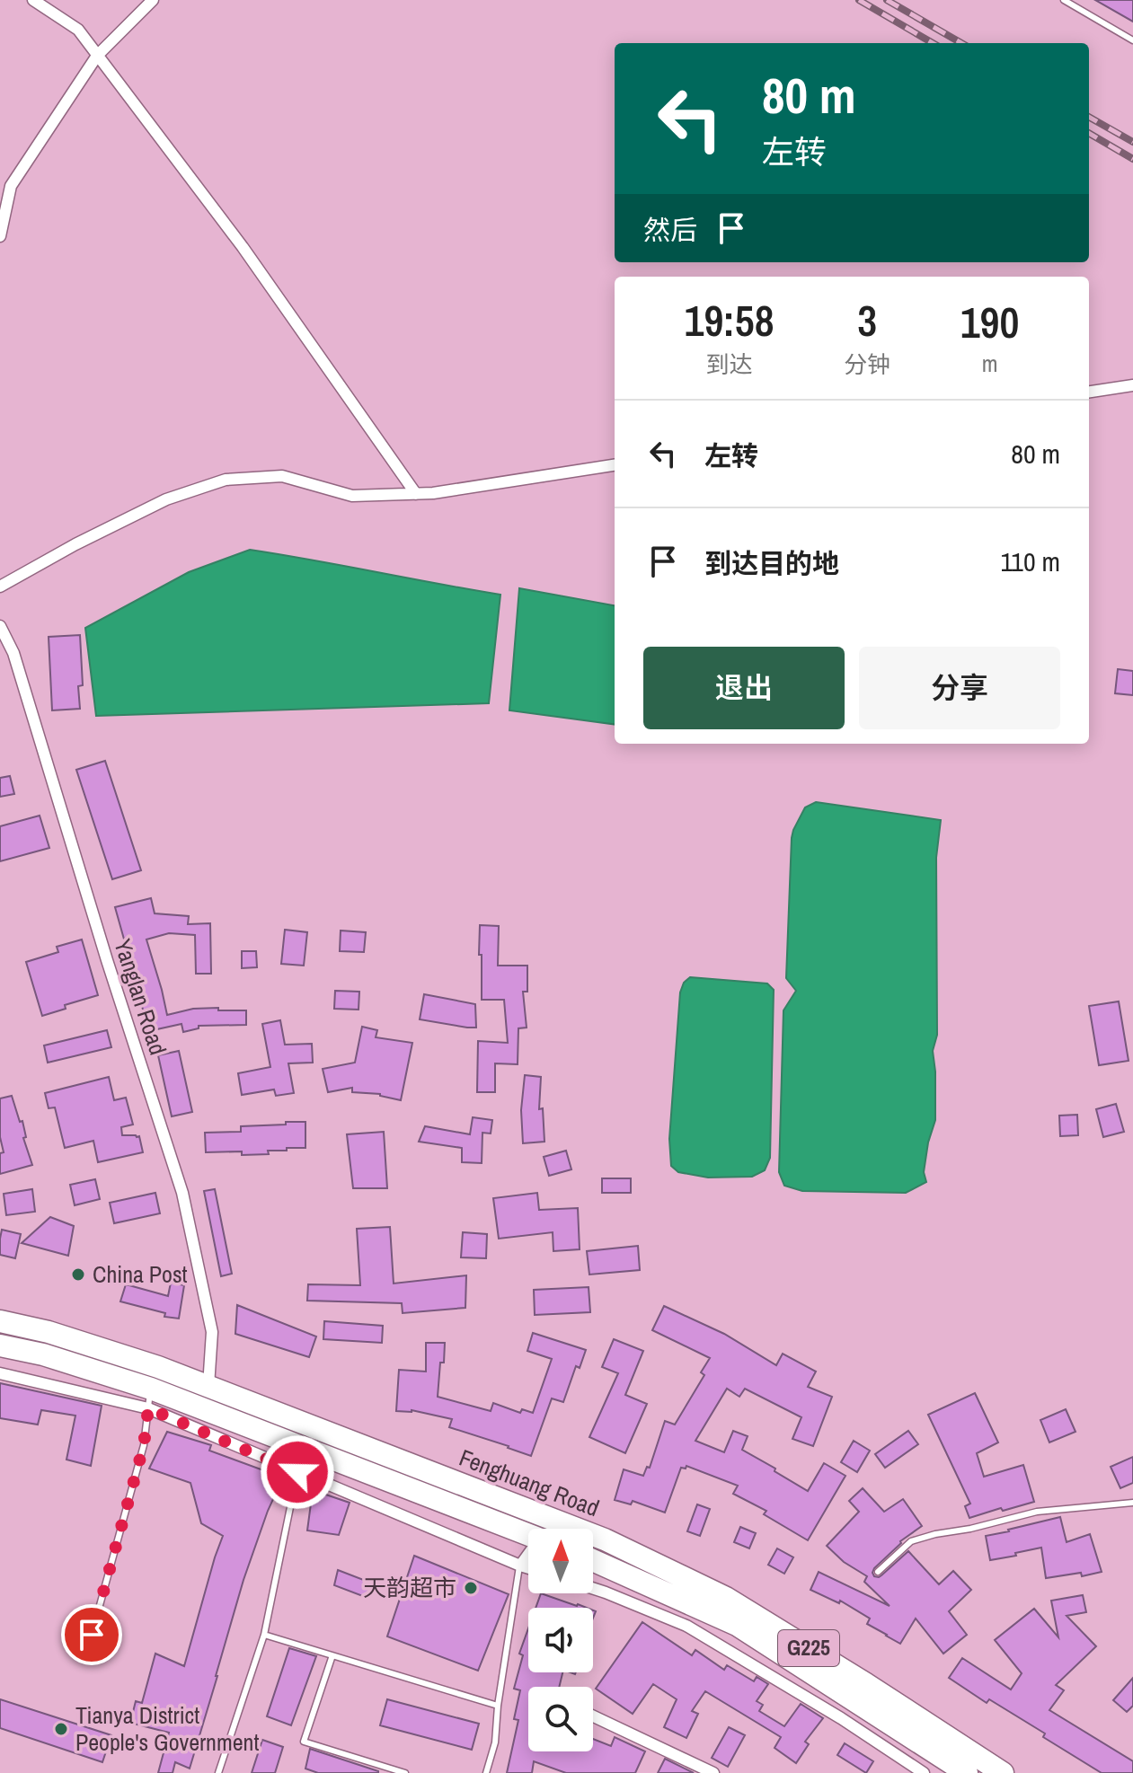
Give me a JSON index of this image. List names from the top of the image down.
{
  "streets": {
    "highway": ["Fenghuang Road", "G225"],
    "street": ["Yanglan Road"]
  },
  "crossings": [
    ["Yanglan Road", "Fenghuang Road"]
  ],
  "places": ["China Post", "天韵超市", "Tianya District People's Government"],
  "north": "top",
  "page": {
    "turn": ["80 m", "左转"],
    "then": "然后",
    "eta": [
      "19:58",
      "到达",
      "3",
      "分钟",
      "190",
      "m"
    ],
    "list": [
      {
        "name": "左转",
        "value": "80 m"
      },
      {
        "name": "到达目的地",
        "value": "110 m"
      }
    ],
    "buttons": ["退出", "分享"]
  }
}
